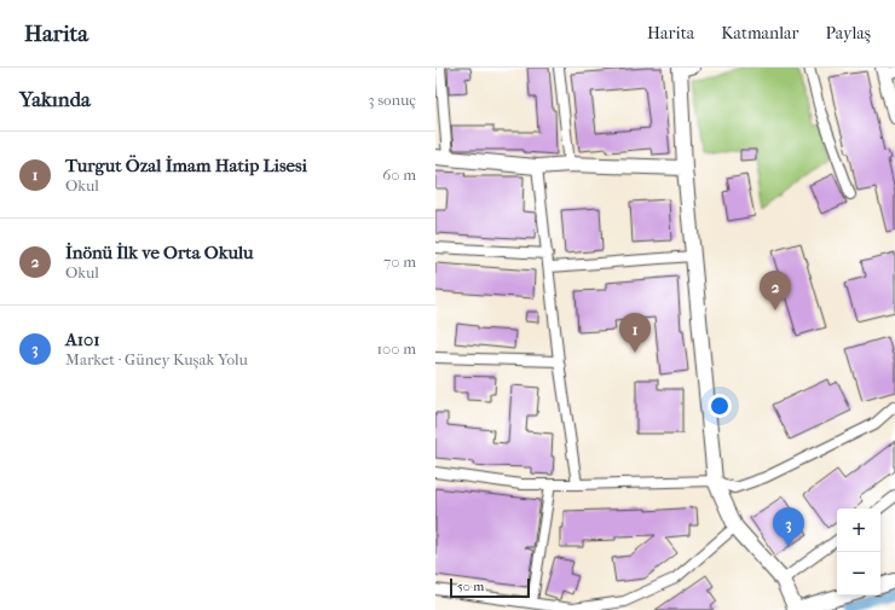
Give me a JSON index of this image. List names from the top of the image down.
{
  "scale_bar": "50 m",
  "page": {
    "header": "Harita",
    "nav": ["Harita", "Katmanlar", "Paylaş"],
    "heading": ["Yakında", "3 sonuç"],
    "list": [
      {
        "mark": "1",
        "name": "Turgut Özal İmam Hatip Lisesi",
        "note": "Okul",
        "value": "60 m"
      },
      {
        "mark": "2",
        "name": "İnönü İlk ve Orta Okulu",
        "note": "Okul",
        "value": "70 m"
      },
      {
        "mark": "3",
        "name": "A101",
        "note": "Market · Güney Kuşak Yolu",
        "value": "100 m"
      }
    ],
    "pins": ["2", "1", "3"],
    "map_buttons": ["+", "−"],
    "scale": "50 m"
  }
}
